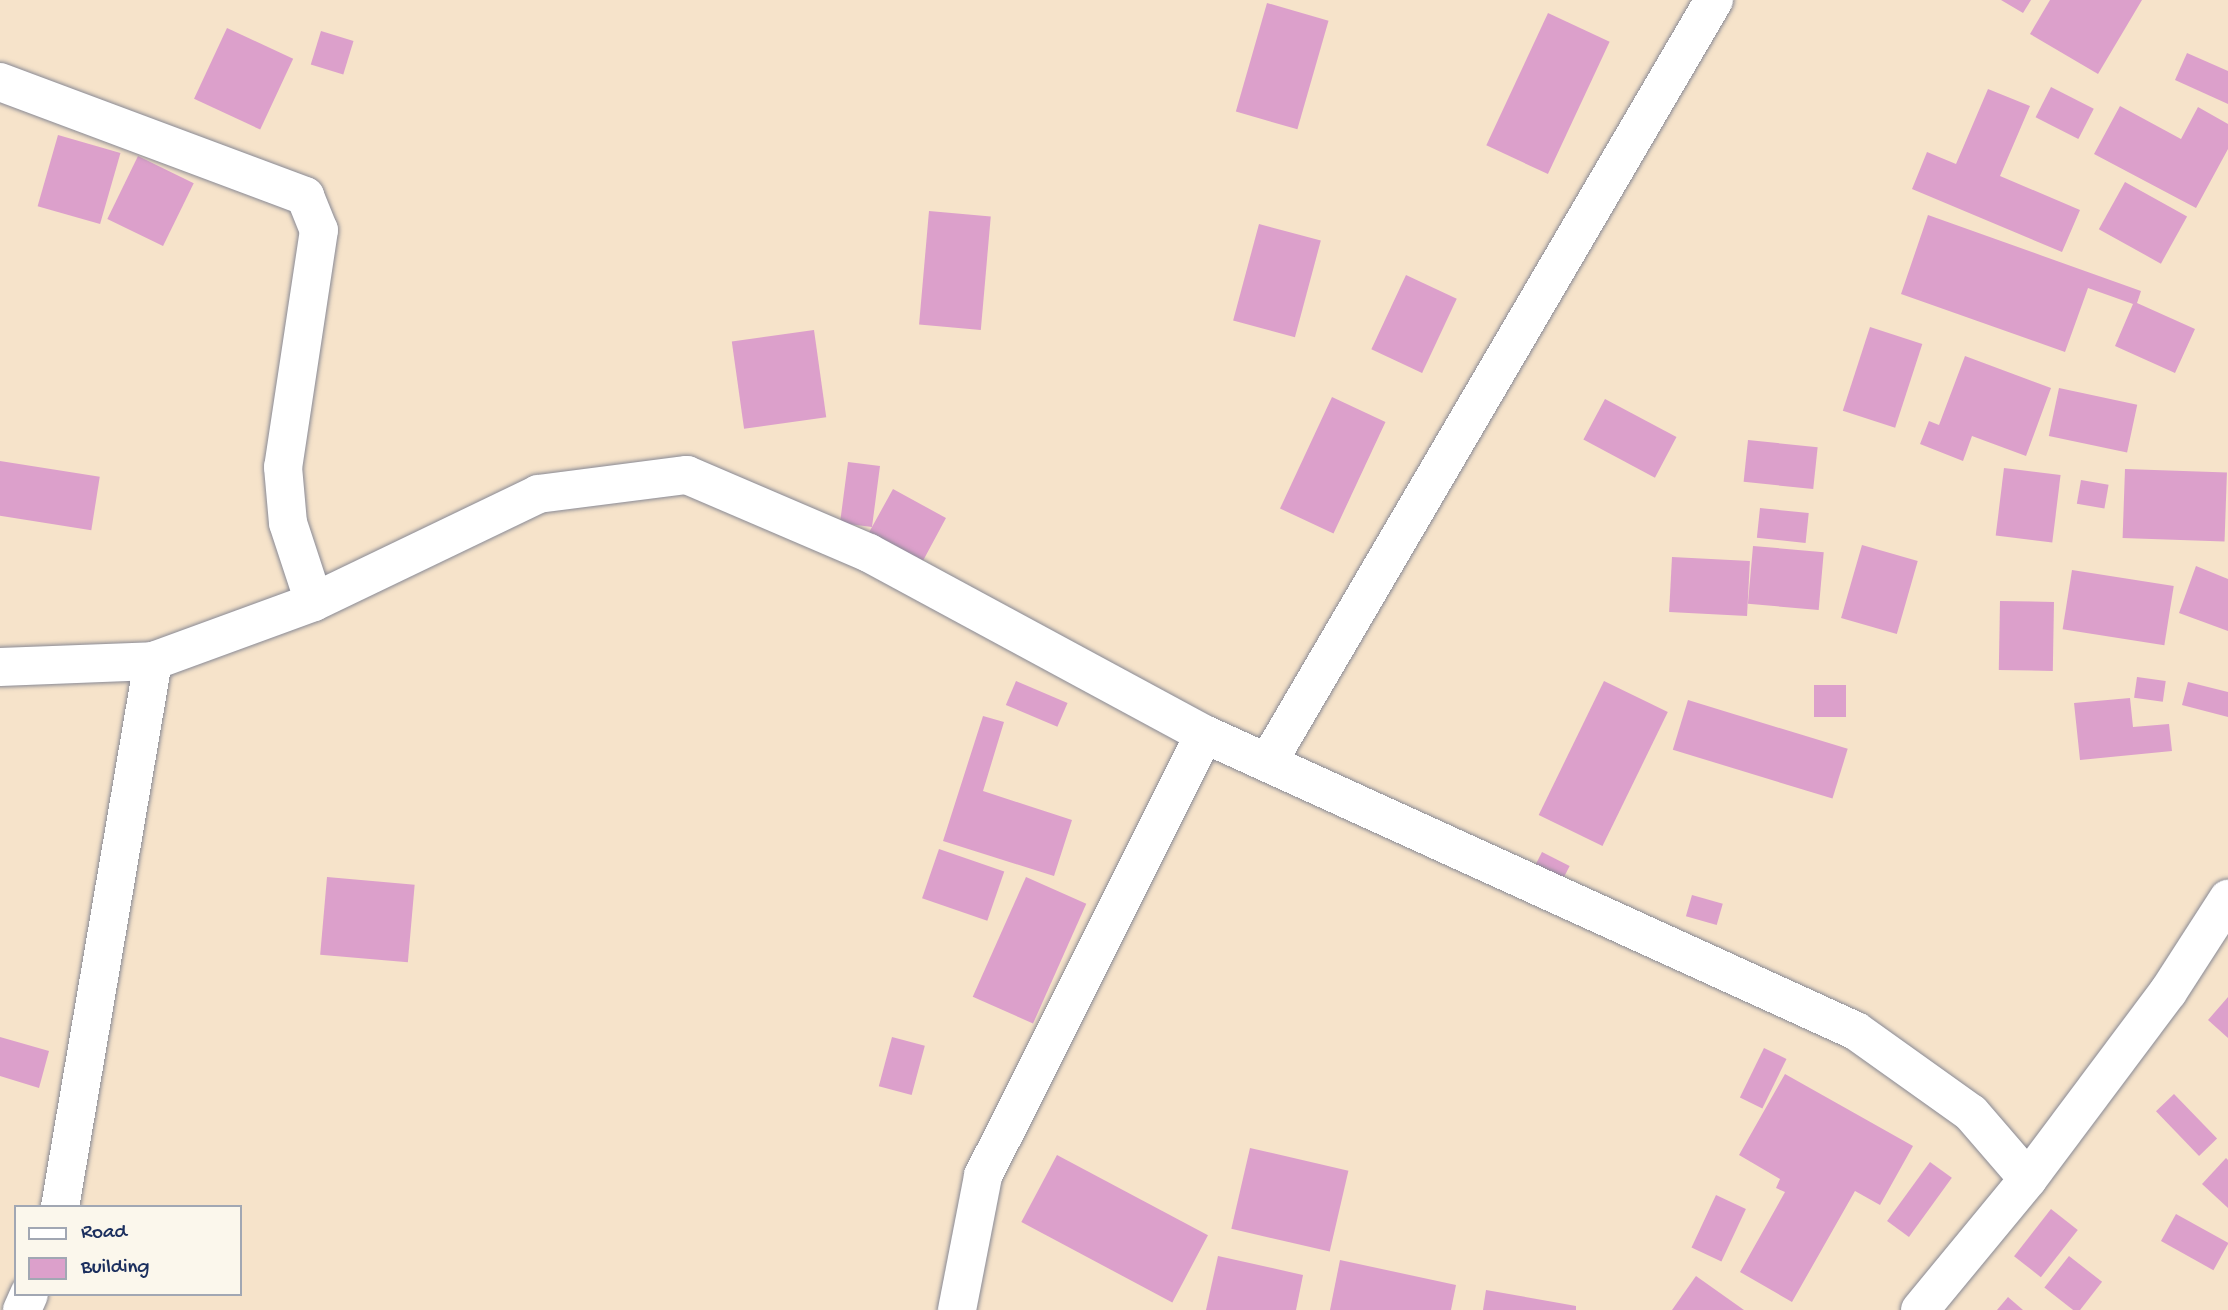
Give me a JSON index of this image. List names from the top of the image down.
{
  "legend": ["Road", "Building"]
}
